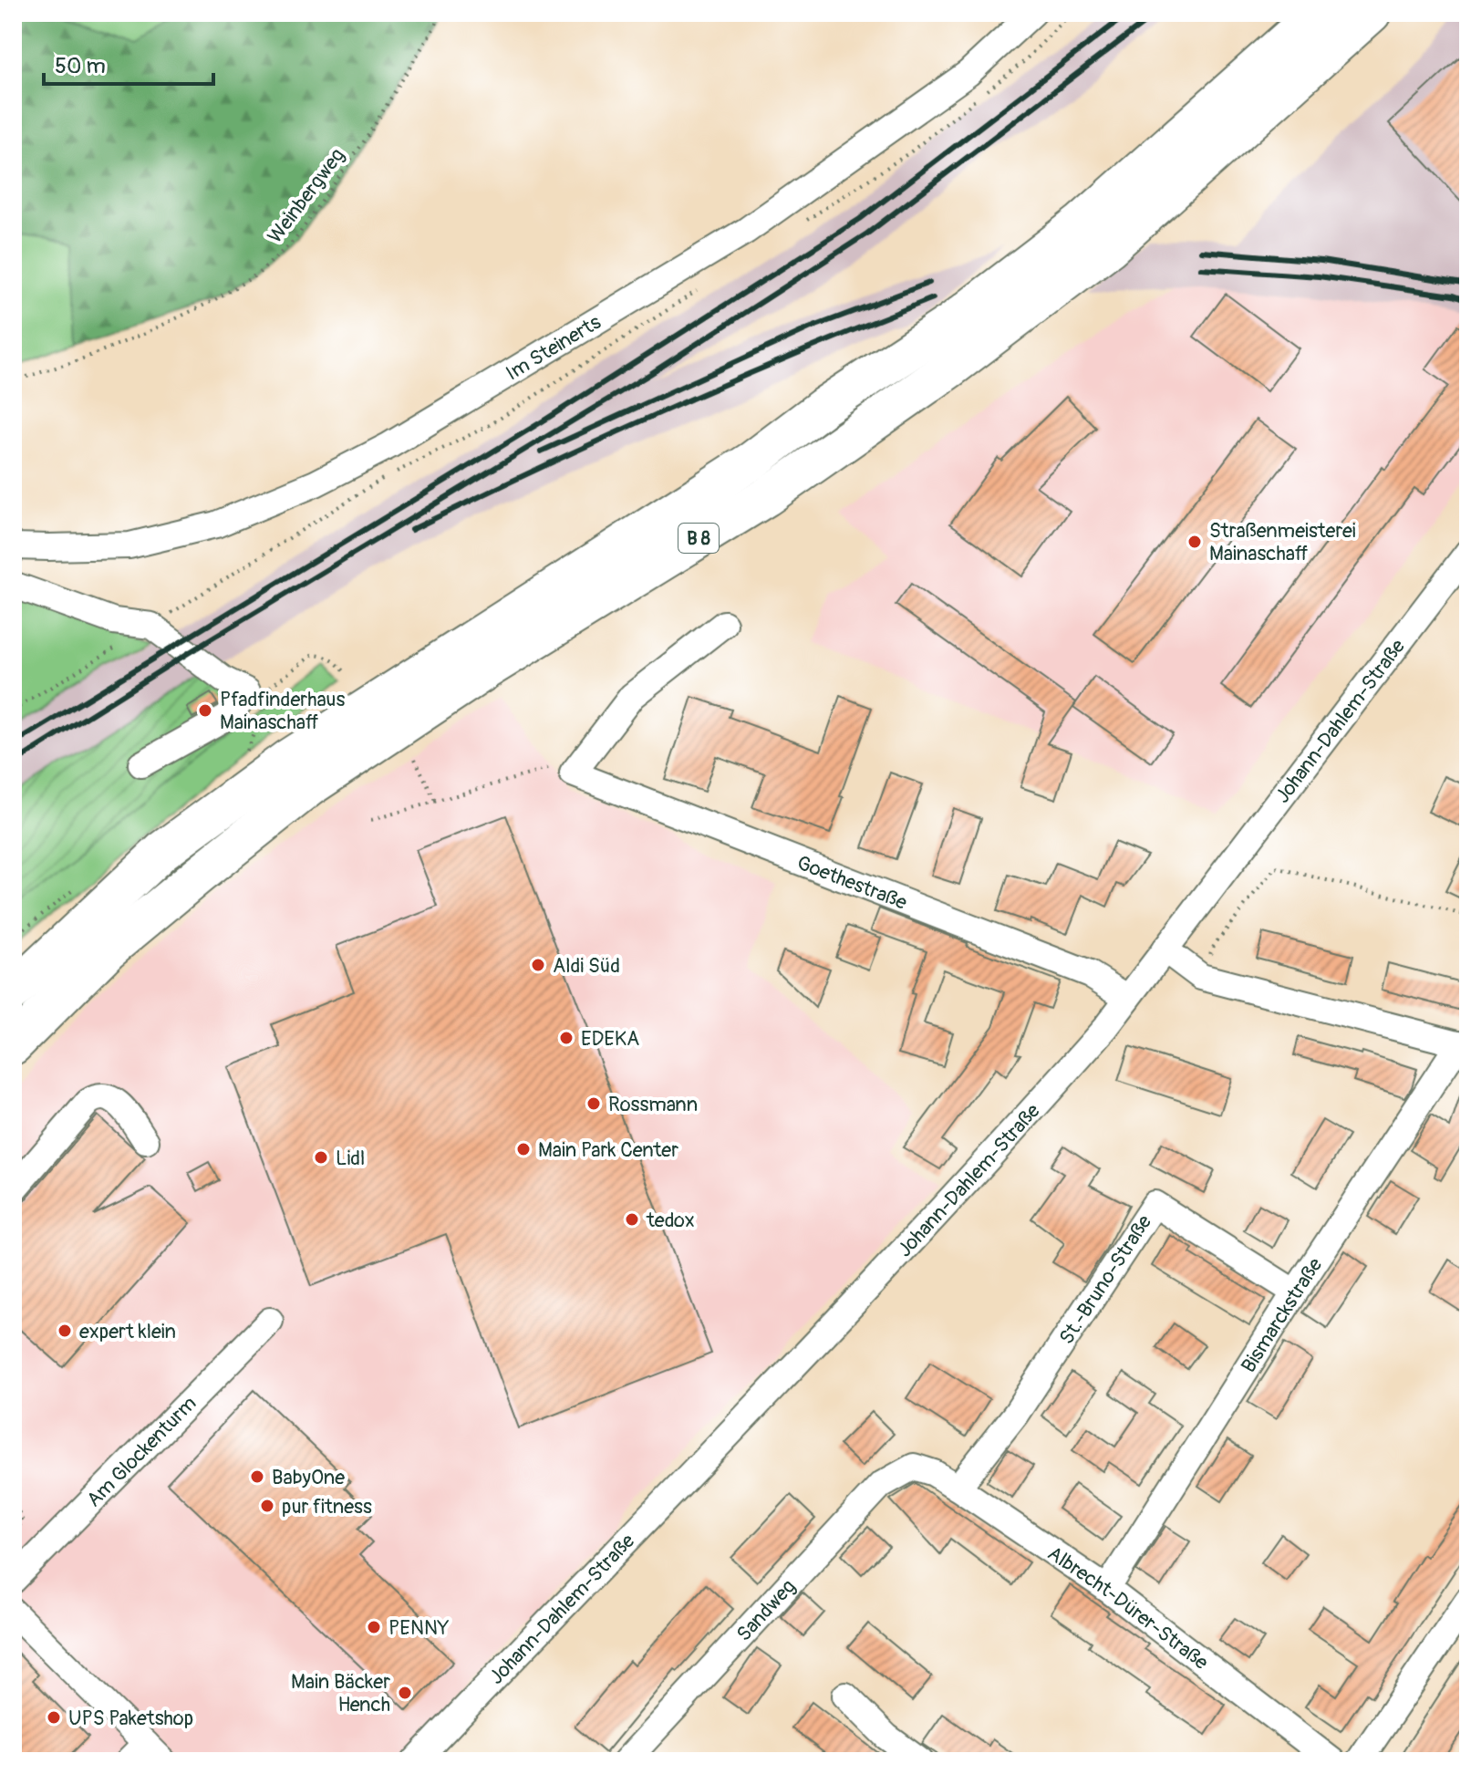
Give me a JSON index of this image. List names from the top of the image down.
{
  "streets": {
    "highway": ["B 8"],
    "street": [
      "Im Steinerts",
      "Johann-Dahlem-Straße",
      "Goethestraße",
      "St.-Bruno-Straße",
      "Bismarckstraße",
      "Am Glockenturm",
      "Albrecht-Dürer-Straße",
      "Sandweg"
    ],
    "path": ["Weinbergweg"]
  },
  "crossings": [
    ["Johann-Dahlem-Straße", "Goethestraße"],
    ["St.-Bruno-Straße", "Bismarckstraße"],
    ["St.-Bruno-Straße", "Albrecht-Dürer-Straße"],
    ["Bismarckstraße", "Albrecht-Dürer-Straße"],
    ["Albrecht-Dürer-Straße", "Sandweg"]
  ],
  "places": [
    "Straßenmeisterei Mainaschaff",
    "Pfadfinderhaus Mainaschaff",
    "Aldi Süd",
    "EDEKA",
    "Rossmann",
    "Main Park Center",
    "Lidl",
    "tedox",
    "expert klein",
    "BabyOne",
    "pur fitness",
    "PENNY",
    "Main Bäcker Hench",
    "UPS Paketshop"
  ],
  "scale_bar": "50 m"
}
